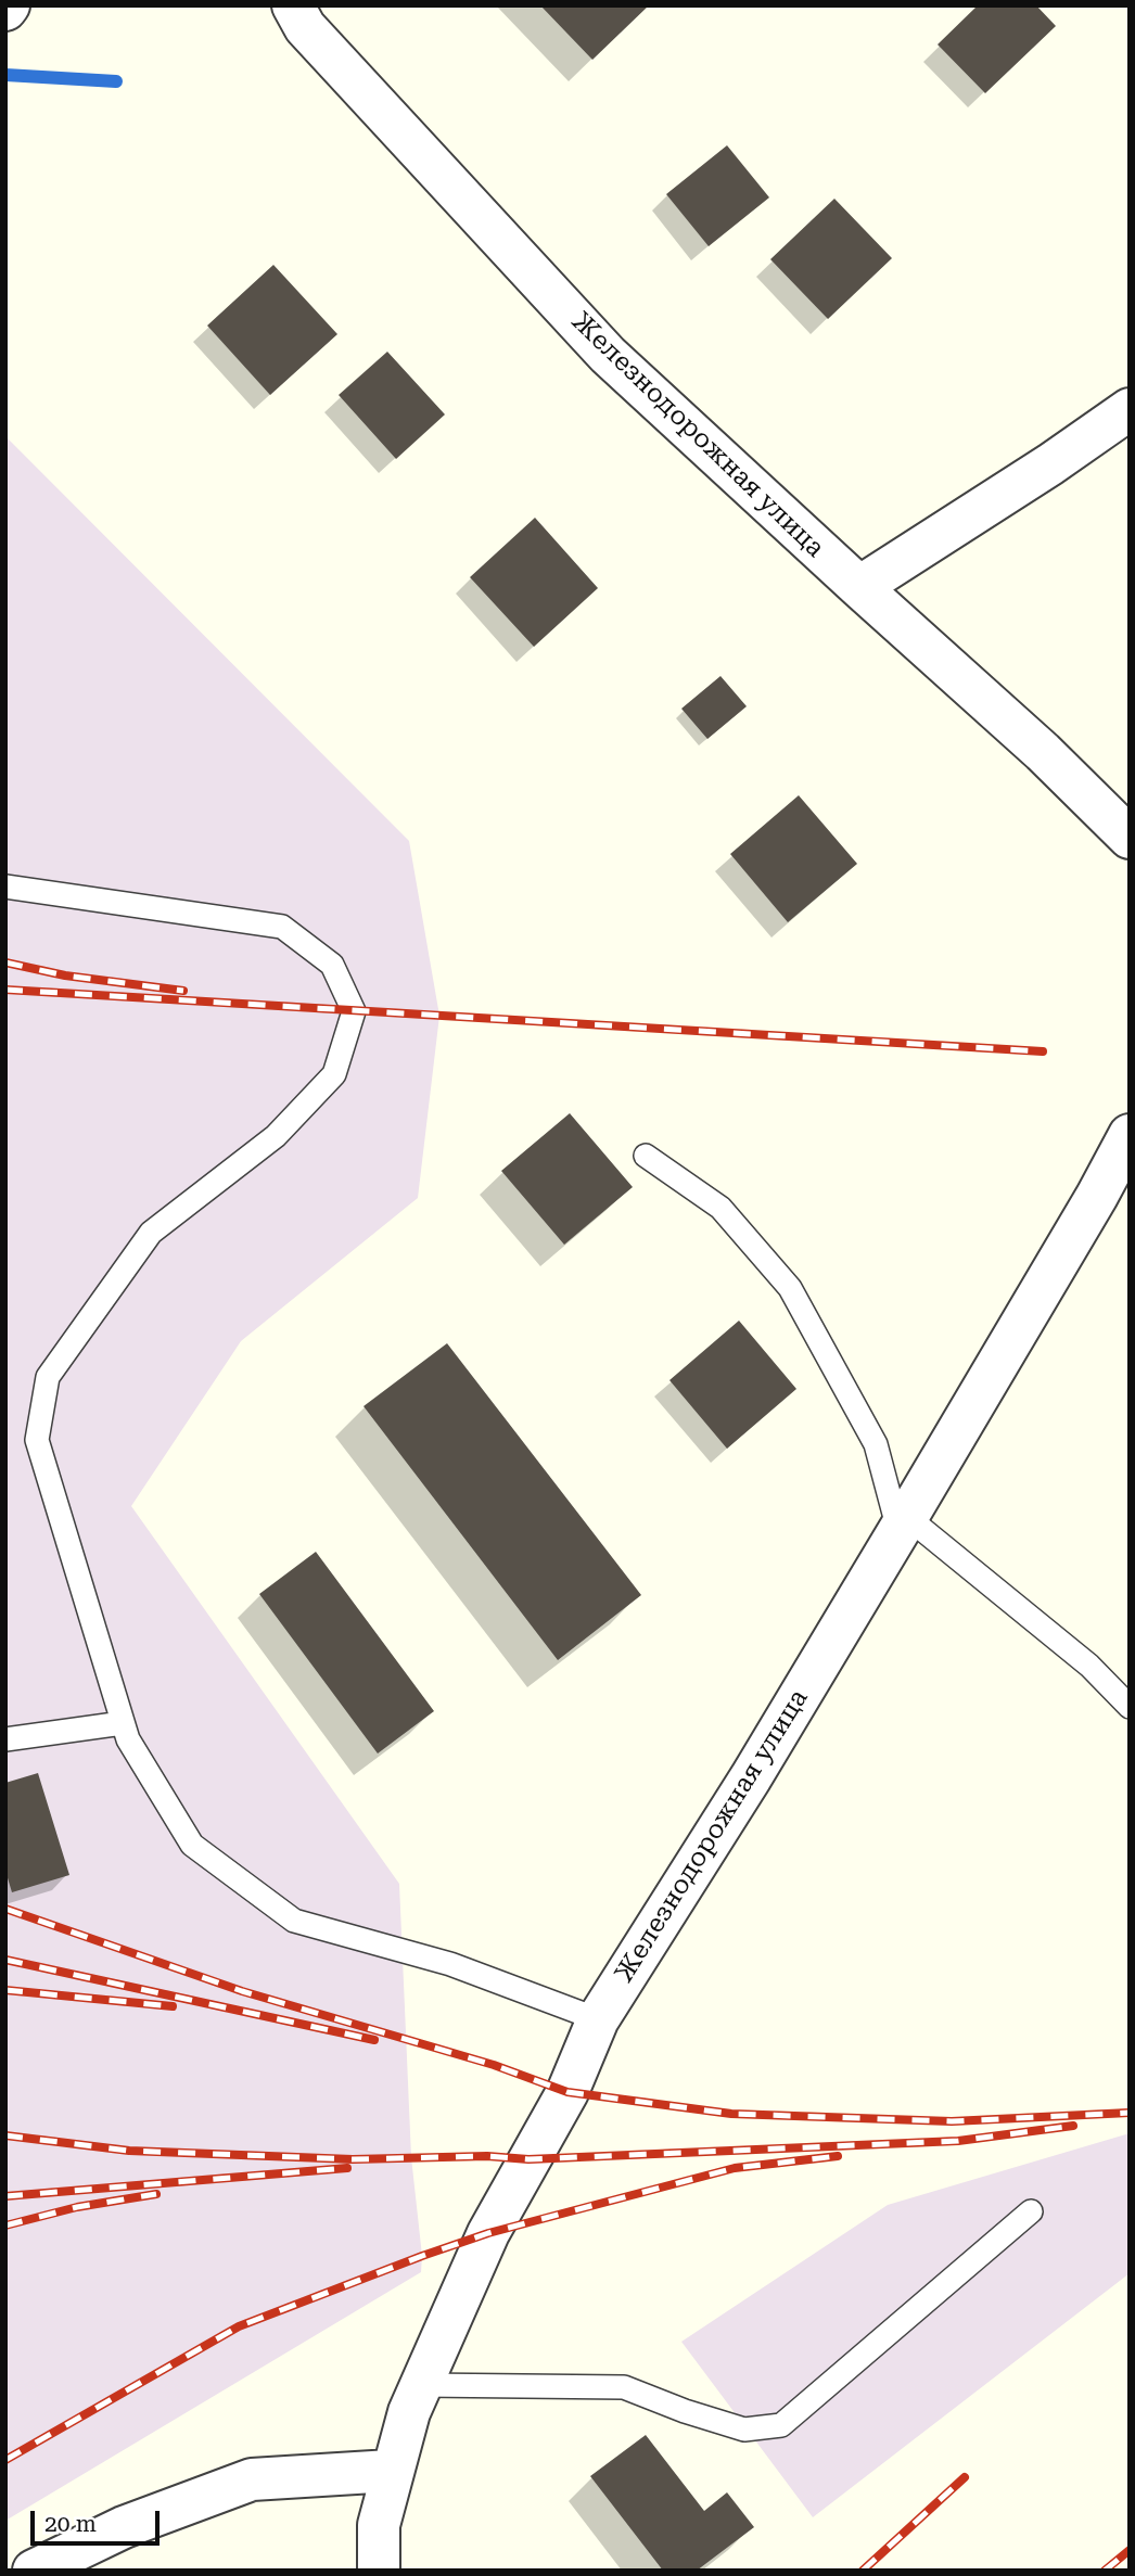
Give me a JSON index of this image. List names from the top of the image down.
{
  "streets": {
    "street": ["Железнодорожная улица"]
  },
  "scale_bar": "20 m"
}
